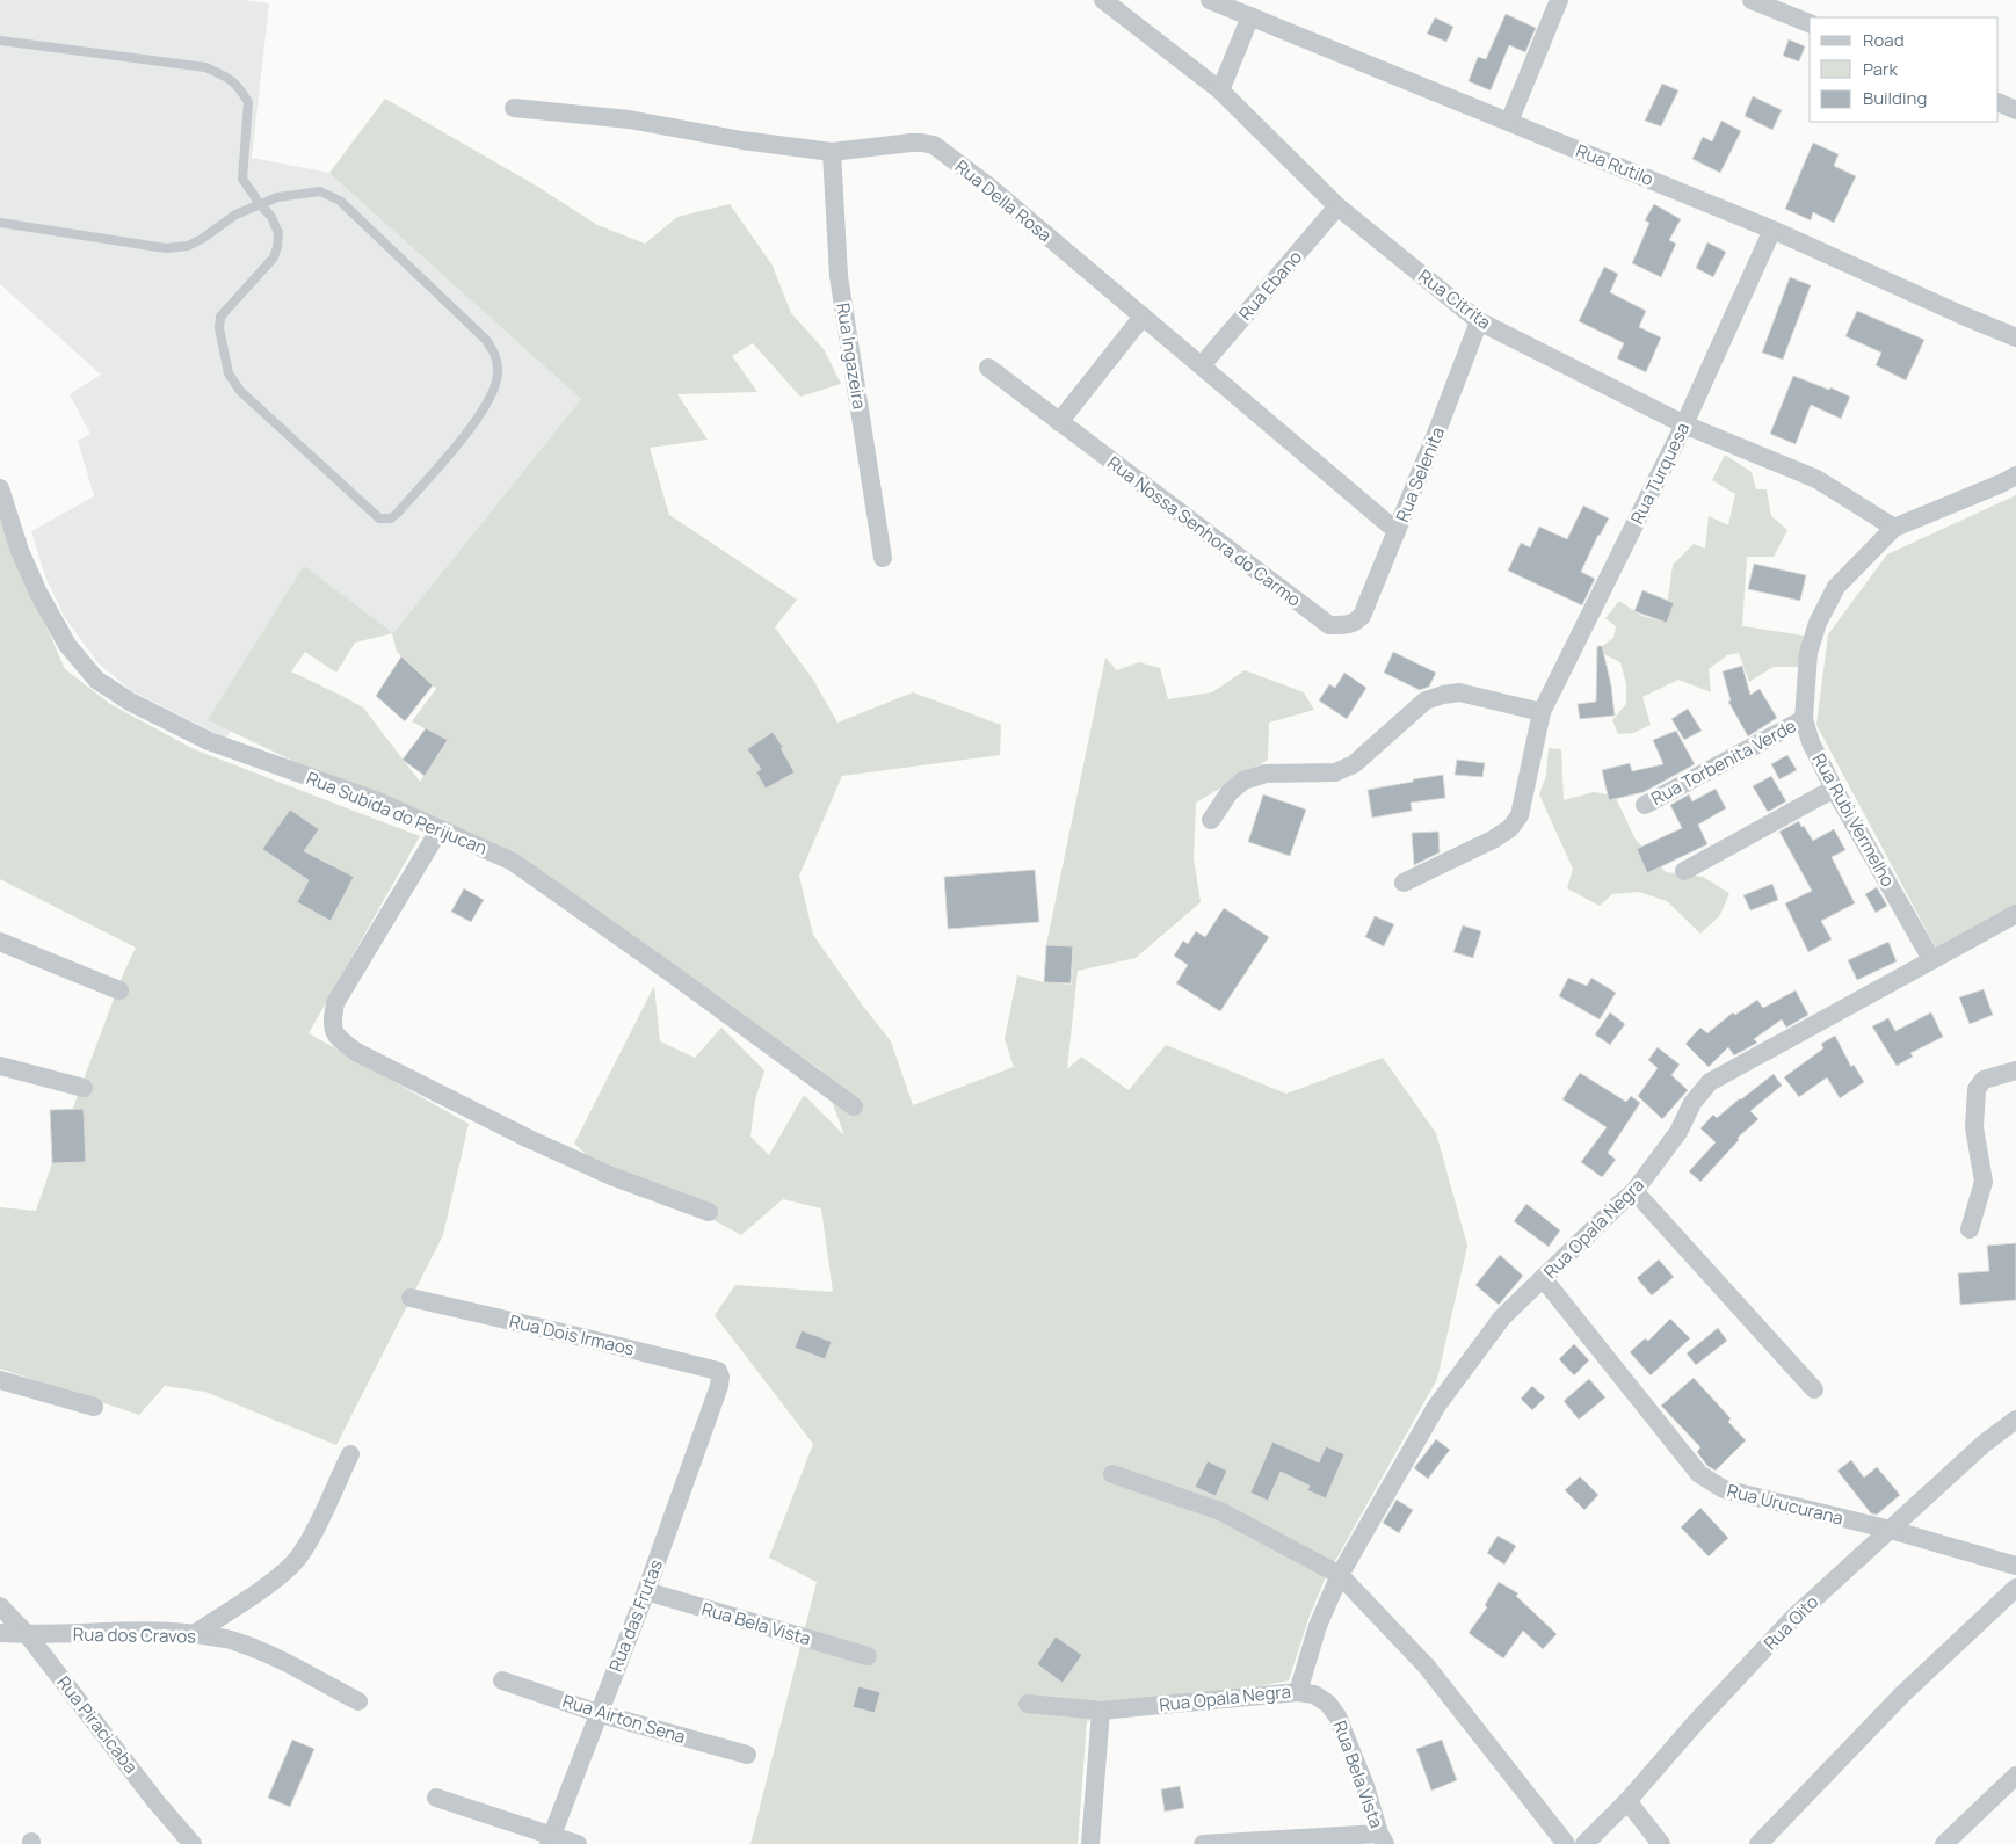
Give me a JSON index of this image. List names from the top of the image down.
{
  "streets": {
    "street": [
      "Rua Rutilo",
      "Rua Della Rosa",
      "Rua Ebano",
      "Rua Citrita",
      "Rua Ingazeira",
      "Rua Turquesa",
      "Rua Selenita",
      "Rua Nossa Senhora do Carmo",
      "Rua Torbenita Verde",
      "Rua Subida do Perijucan",
      "Rua Rubi Vermelho",
      "Rua Opala Negra",
      "Rua Dois Irmaos",
      "Rua Urucurana",
      "Rua das Frutas",
      "Rua Oito",
      "Rua Bela Vista",
      "Rua dos Cravos",
      "Rua Airton Sena",
      "Rua Piracicaba"
    ]
  },
  "crossings": [
    ["Rua Rutilo", "Rua Turquesa"],
    ["Rua Della Rosa", "Rua Ebano"],
    ["Rua Della Rosa", "Rua Ingazeira"],
    ["Rua Della Rosa", "Rua Selenita"],
    ["Rua Ebano", "Rua Citrita"],
    ["Rua Citrita", "Rua Turquesa"],
    ["Rua Citrita", "Rua Selenita"],
    ["Rua Citrita", "Rua Rubi Vermelho"],
    ["Rua Selenita", "Rua Nossa Senhora do Carmo"],
    ["Rua Torbenita Verde", "Rua Rubi Vermelho"],
    ["Rua Rubi Vermelho", "Rua Opala Negra"],
    ["Rua Opala Negra", "Rua Urucurana"],
    ["Rua Opala Negra", "Rua Bela Vista"],
    ["Rua Dois Irmaos", "Rua das Frutas"],
    ["Rua Urucurana", "Rua Oito"],
    ["Rua das Frutas", "Rua Bela Vista"],
    ["Rua das Frutas", "Rua Airton Sena"],
    ["Rua dos Cravos", "Rua Piracicaba"]
  ],
  "legend": ["Road", "Park", "Building"]
}
